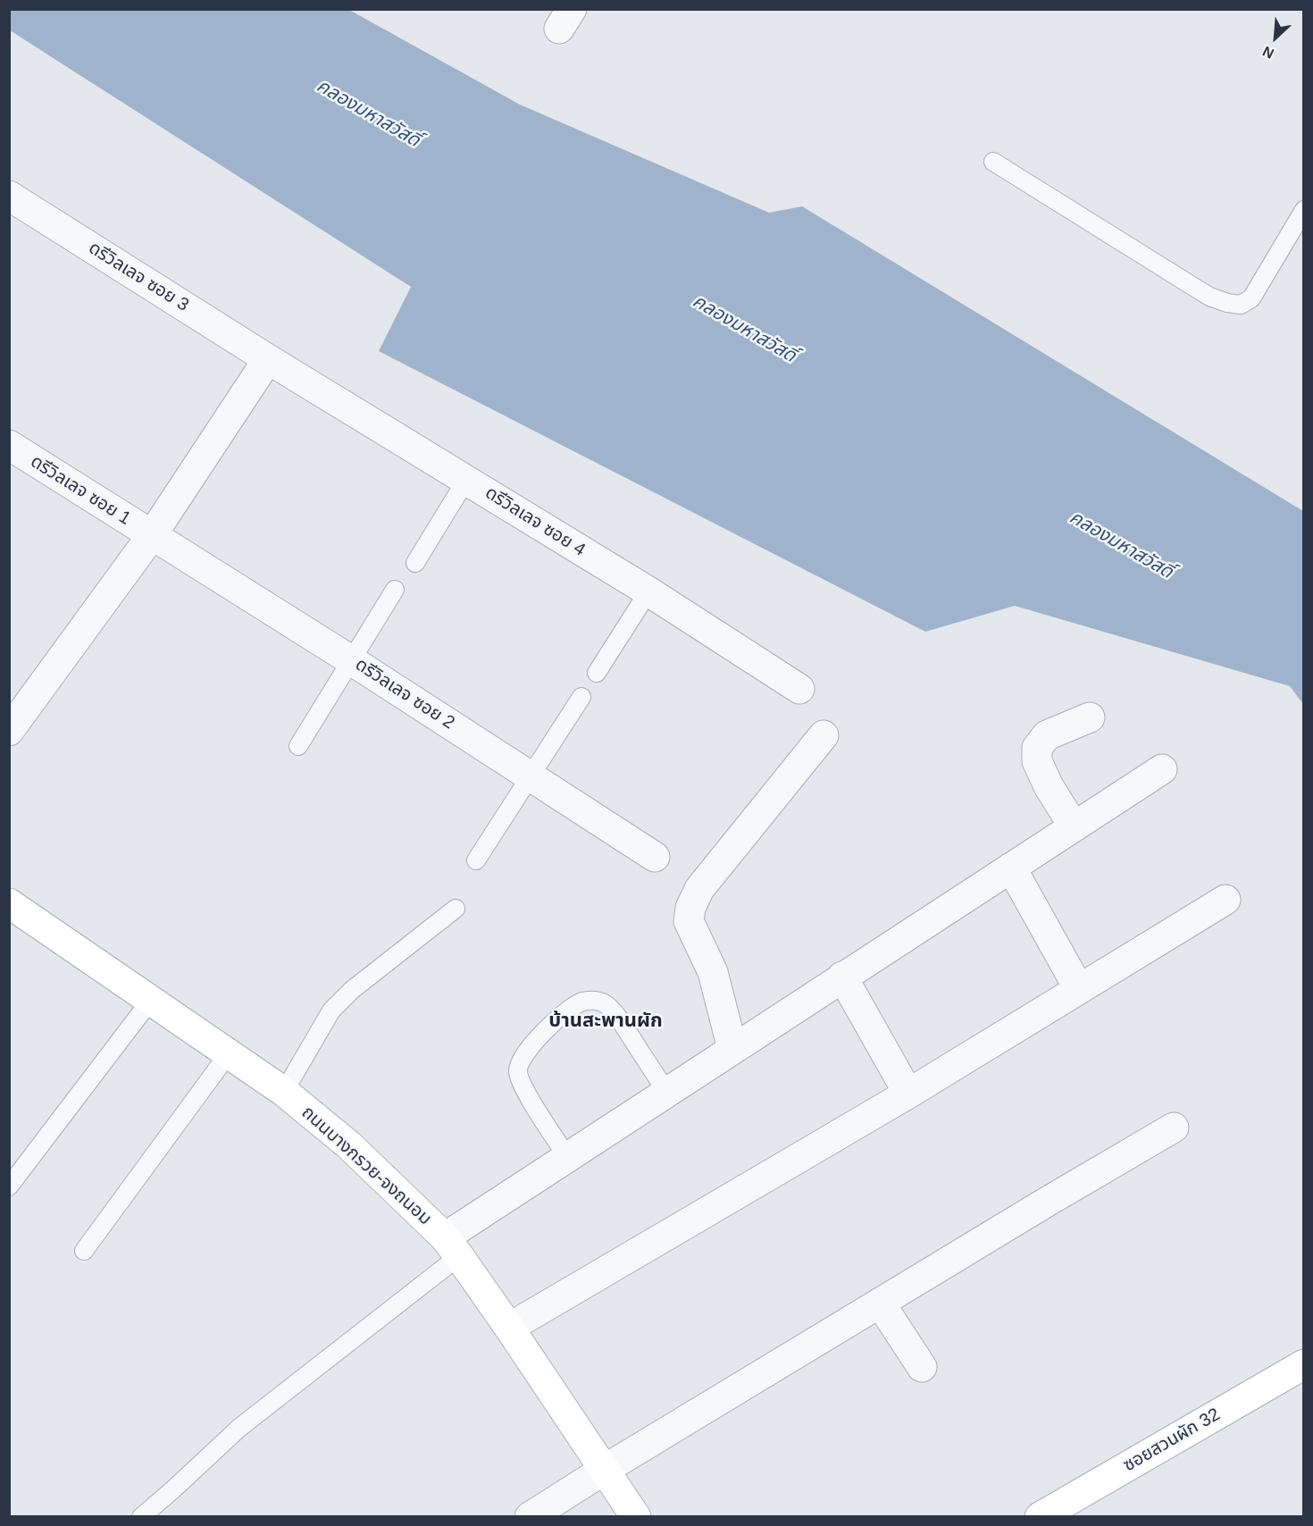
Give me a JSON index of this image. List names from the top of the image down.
{
  "streets": {
    "street": [
      "ดรีวิลเลจ ซอย 3",
      "ดรีวิลเลจ ซอย 1",
      "ดรีวิลเลจ ซอย 4",
      "ดรีวิลเลจ ซอย 2",
      "ถนนบางกรวย-จงถนอม",
      "ซอยสวนผัก 32"
    ]
  },
  "crossings": [
    ["ดรีวิลเลจ ซอย 3", "ดรีวิลเลจ ซอย 4"],
    ["ดรีวิลเลจ ซอย 1", "ดรีวิลเลจ ซอย 2"]
  ],
  "districts": ["บ้านสะพานผัก"],
  "water": ["คลองมหาสวัสดิ์"],
  "north": "bottom left"
}
